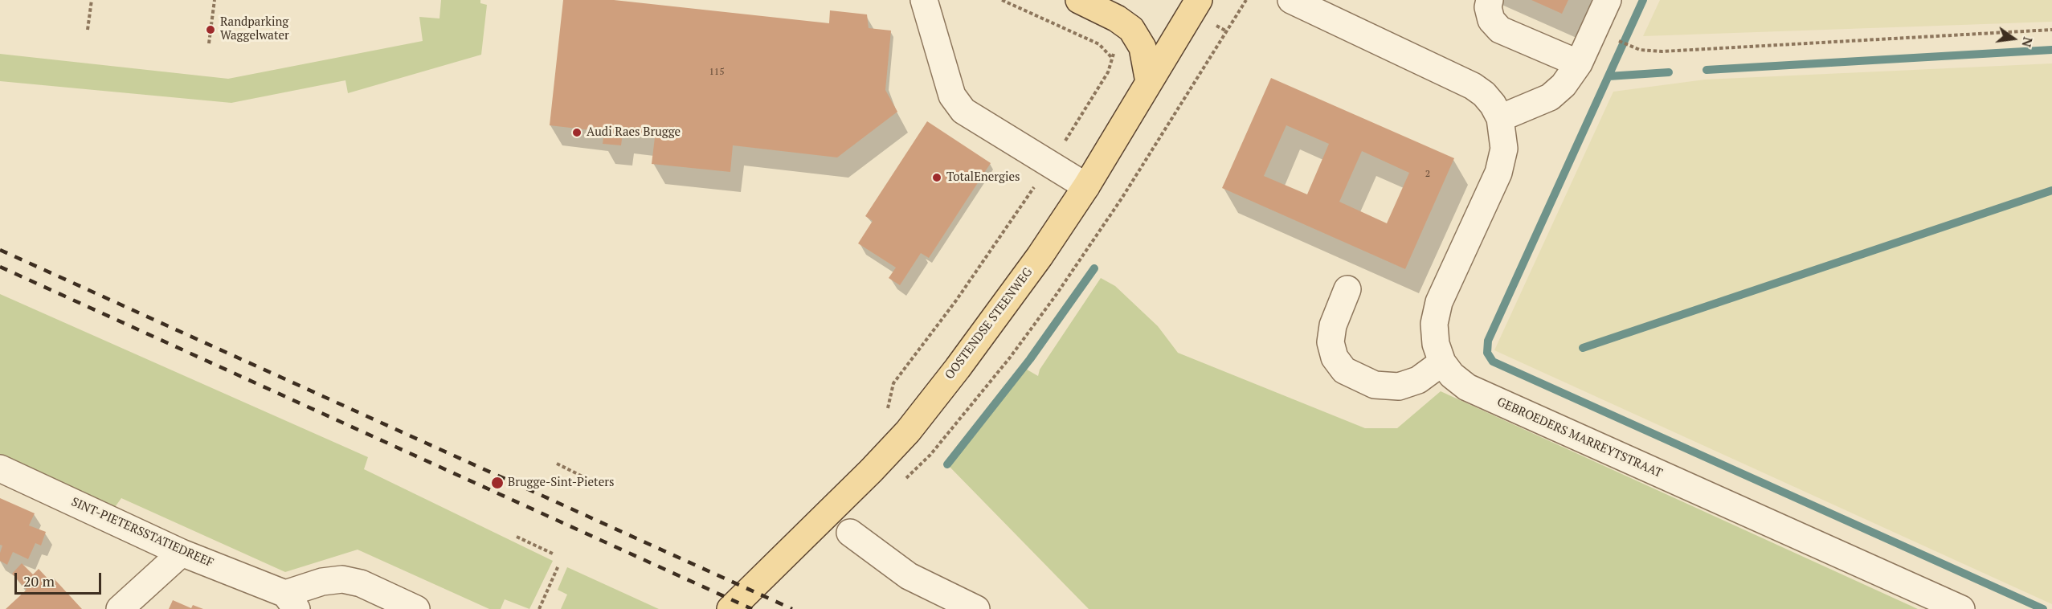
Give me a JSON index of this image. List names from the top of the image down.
{
  "streets": {
    "main road": ["OOSTENDSE STEENWEG"],
    "street": ["GEBROEDERS MARREYTSTRAAT", "SINT-PIETERSSTATIEDREEF"]
  },
  "places": [
    "Randparking Waggelwater",
    "Audi Raes Brugge",
    "TotalEnergies",
    "Brugge-Sint-Pieters"
  ],
  "house_numbers": ["115", "2"],
  "scale_bar": "20 m",
  "north": "right"
}
